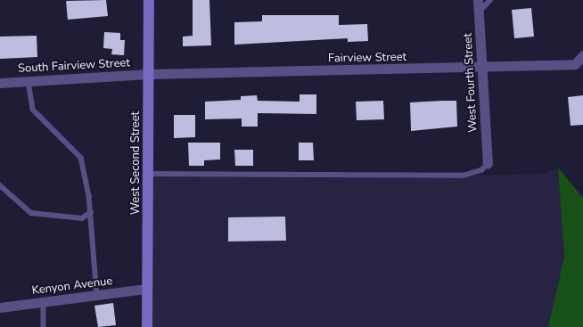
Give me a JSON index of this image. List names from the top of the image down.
{
  "streets": {
    "main road": ["West Second Street"],
    "street": [
      "Fairview Street",
      "South Fairview Street",
      "West Fourth Street",
      "Kenyon Avenue"
    ]
  },
  "crossings": [
    ["Fairview Street", "South Fairview Street"],
    ["Fairview Street", "West Fourth Street"],
    ["Fairview Street", "West Second Street"],
    ["South Fairview Street", "West Second Street"],
    ["West Second Street", "Kenyon Avenue"]
  ]
}
